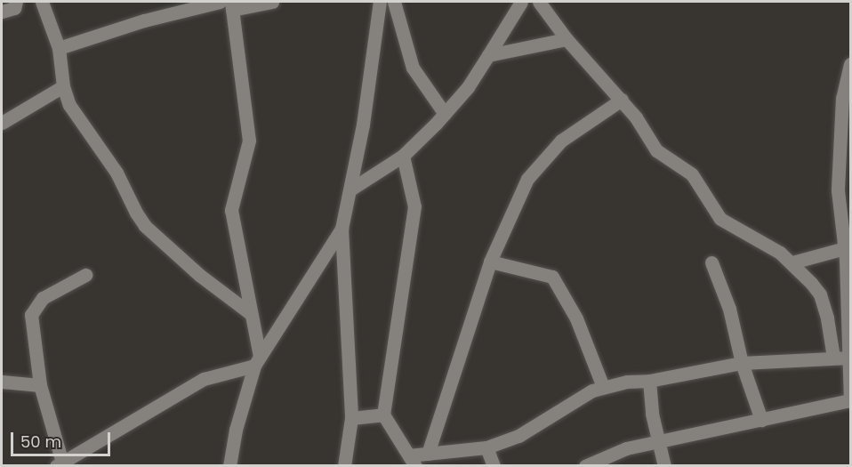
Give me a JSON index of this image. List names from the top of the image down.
{
  "scale_bar": "50 m"
}
